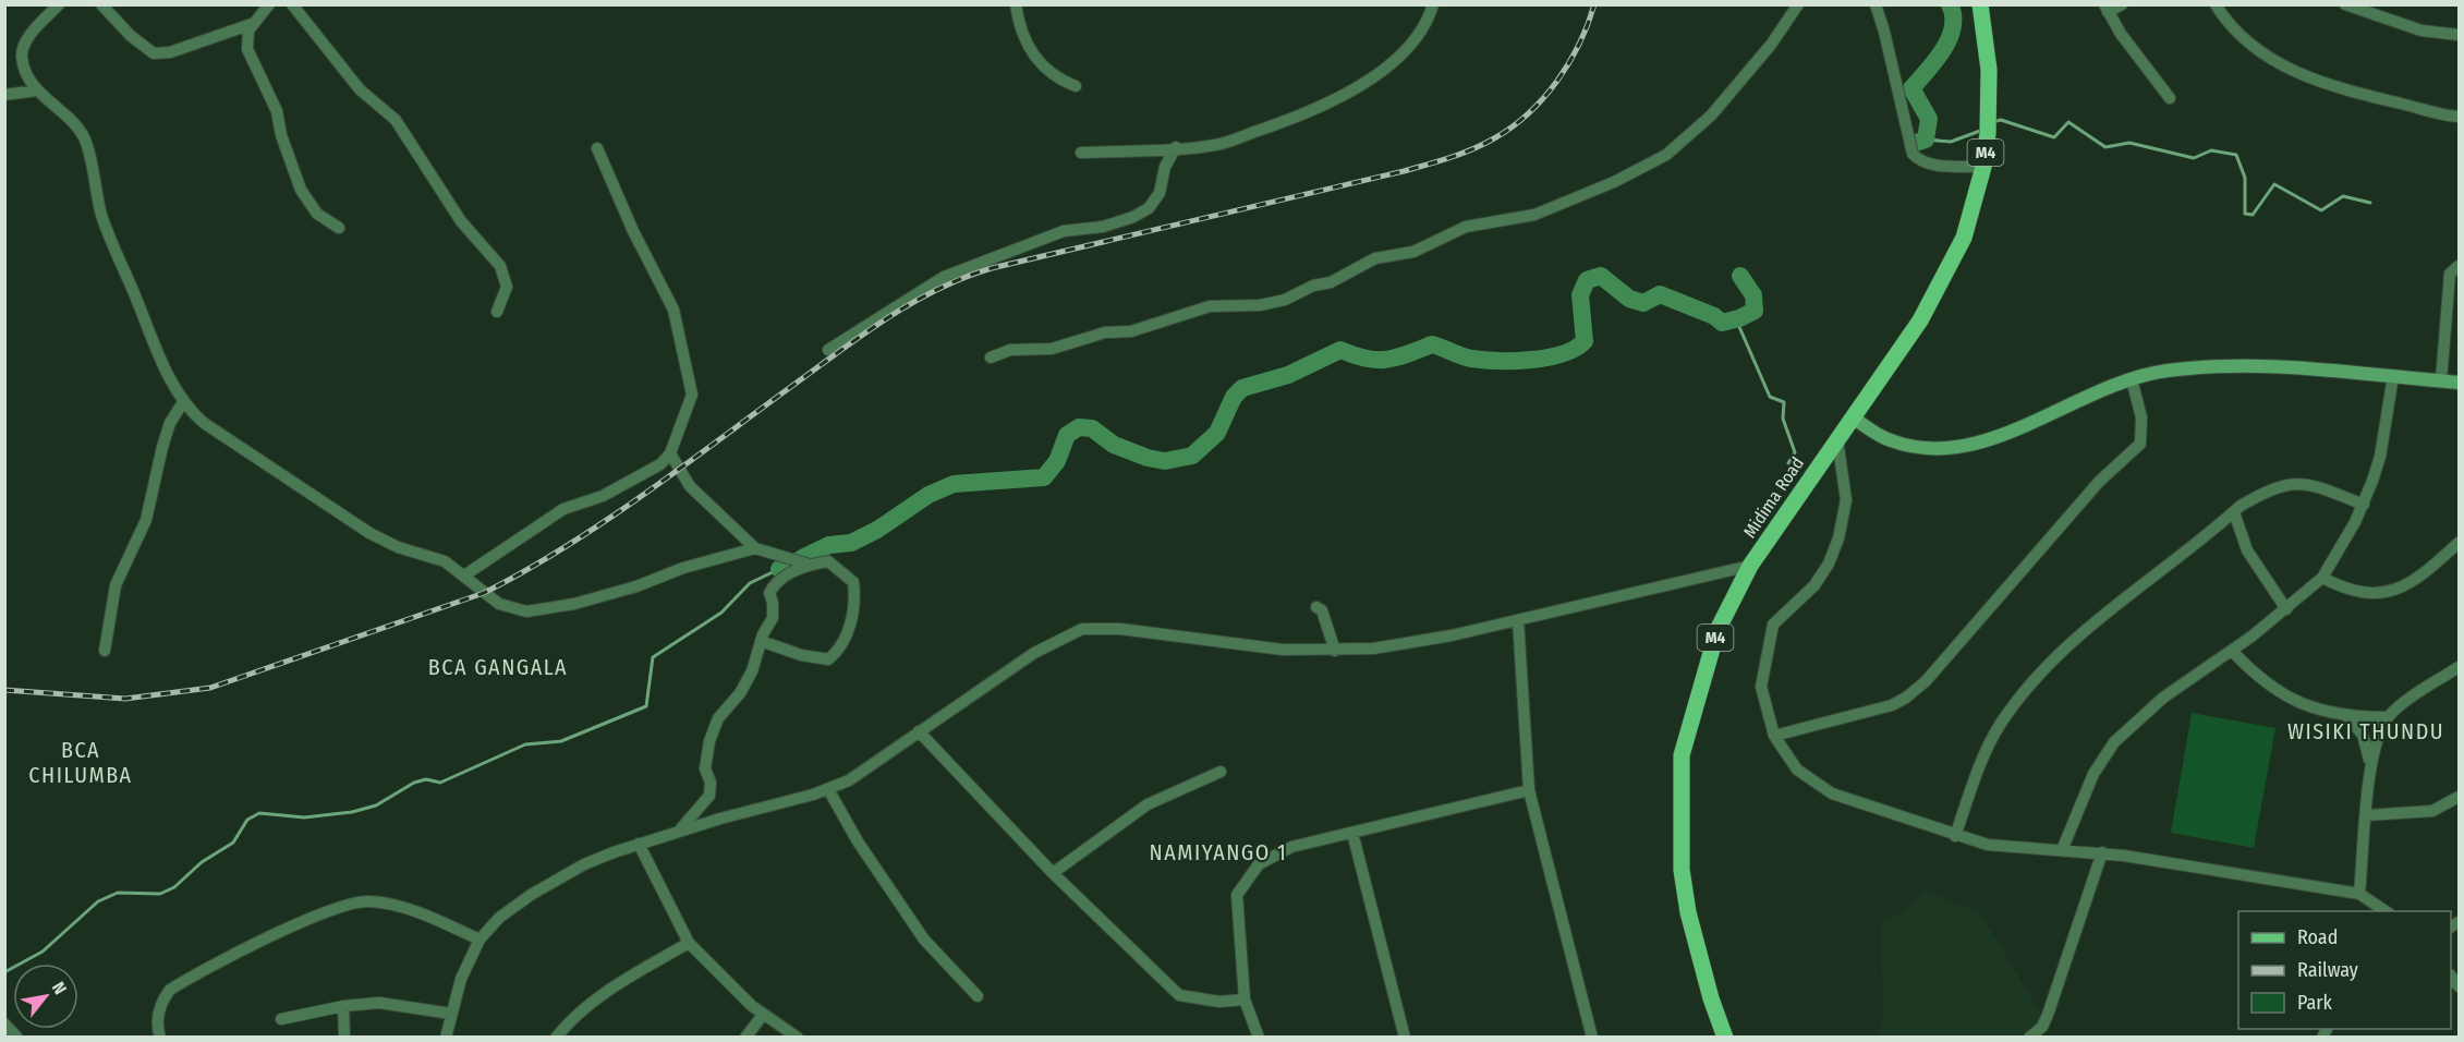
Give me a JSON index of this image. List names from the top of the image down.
{
  "streets": {
    "main road": ["M4", "Midima Road"]
  },
  "districts": [
    "BCA GANGALA",
    "WISIKI THUNDU",
    "BCA CHILUMBA",
    "NAMIYANGO 1"
  ],
  "legend": ["Road", "Railway", "Park"],
  "north": "top right"
}
